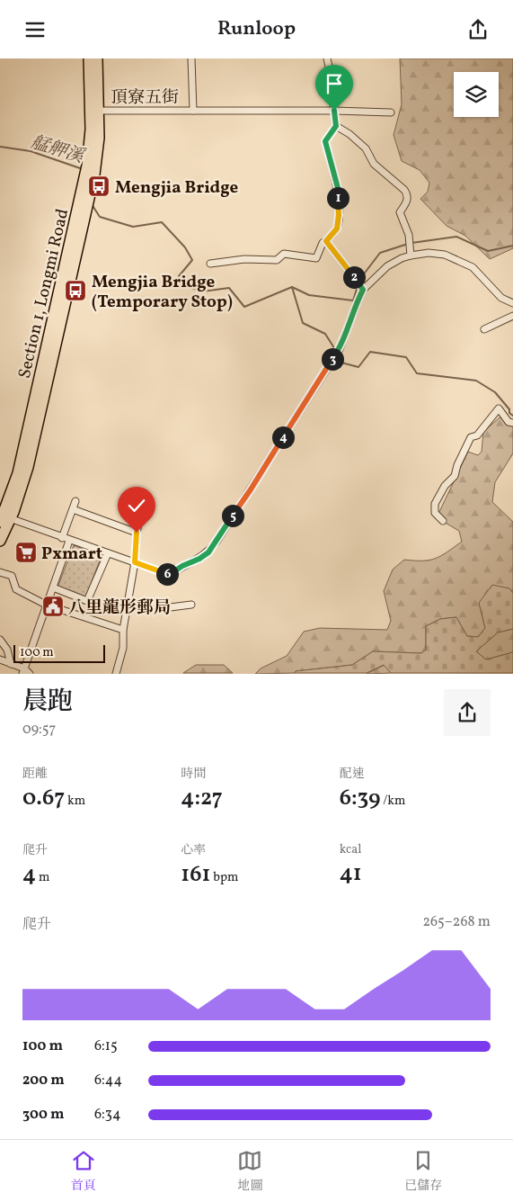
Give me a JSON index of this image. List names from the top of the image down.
{
  "streets": {
    "main road": ["Section 1, Longmi Road"],
    "street": ["頂寮五街"]
  },
  "crossings": [
    ["頂寮五街", "Section 1, Longmi Road"]
  ],
  "water": ["艋舺溪"],
  "places": {
    "bus stop": ["Mengjia Bridge", "Mengjia Bridge (Temporary Stop)"],
    "supermarket": ["Pxmart"],
    "public building": ["八里龍形郵局"]
  },
  "scale_bar": "100 m",
  "page": {
    "header": "Runloop",
    "pins": [
      "1",
      "2",
      "3",
      "4",
      "5",
      "6"
    ],
    "scale": "100 m",
    "heading": ["晨跑", "09:57"],
    "stats": [
      ["距離", "0.67 km"],
      ["時間", "4:27"],
      ["配速", "6:39 /km"],
      ["爬升", "4 m"],
      ["心率", "161 bpm"],
      ["kcal", "41"]
    ],
    "chart": ["爬升", "265–268 m"],
    "list": [
      {
        "name": "100 m",
        "note": "6:15"
      },
      {
        "name": "200 m",
        "note": "6:44"
      },
      {
        "name": "300 m",
        "note": "6:34"
      }
    ],
    "tabs": ["首頁", "地圖", "已儲存"]
  }
}
